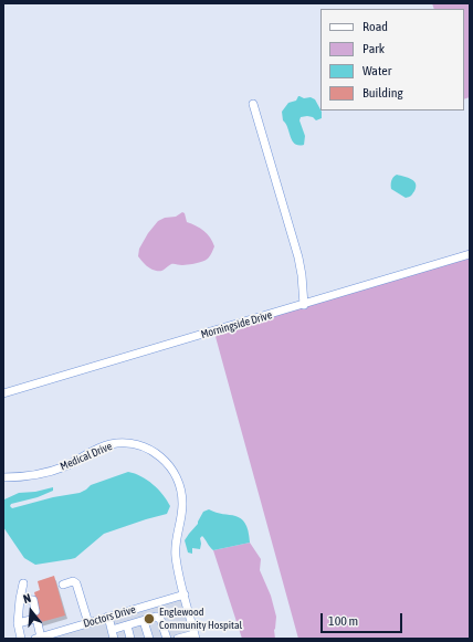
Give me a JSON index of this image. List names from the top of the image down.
{
  "streets": {
    "street": ["Morningside Drive", "Medical Drive", "Doctors Drive"]
  },
  "crossings": [
    ["Medical Drive", "Doctors Drive"]
  ],
  "places": ["Englewood Community Hospital"],
  "legend": [
    "Road",
    "Park",
    "Water",
    "Building"
  ],
  "scale_bar": "100 m",
  "north": "top"
}
